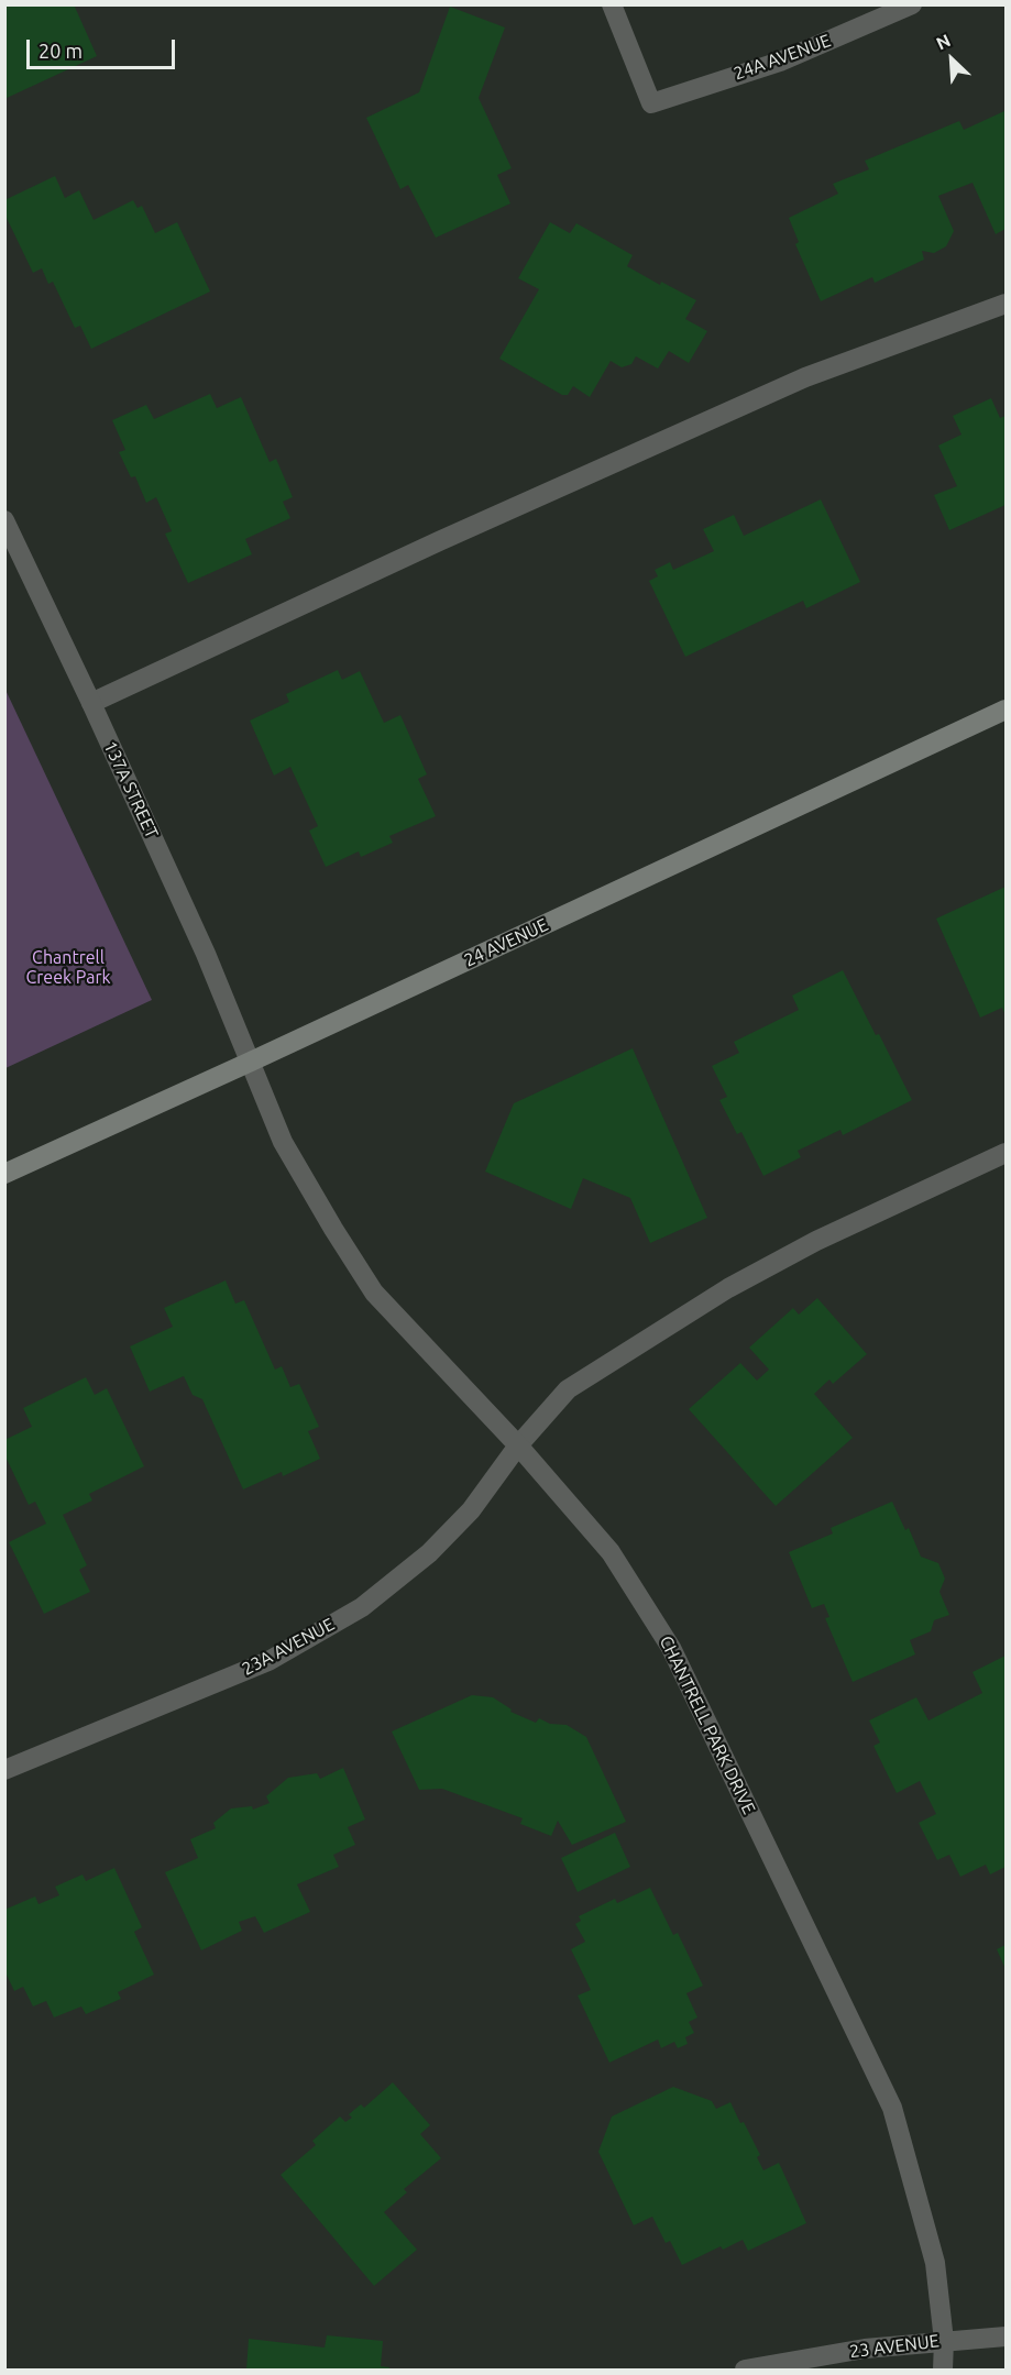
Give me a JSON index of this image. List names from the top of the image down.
{
  "streets": {
    "main road": ["24 AVENUE"],
    "street": [
      "24A AVENUE",
      "137A STREET",
      "23A AVENUE",
      "CHANTRELL PARK DRIVE",
      "23 AVENUE"
    ]
  },
  "crossings": [
    ["137A STREET", "24 AVENUE"],
    ["137A STREET", "CHANTRELL PARK DRIVE"],
    ["24 AVENUE", "CHANTRELL PARK DRIVE"],
    ["23A AVENUE", "CHANTRELL PARK DRIVE"],
    ["CHANTRELL PARK DRIVE", "23 AVENUE"]
  ],
  "parks": ["Chantrell Creek Park"],
  "scale_bar": "20 m",
  "north": "top left"
}
